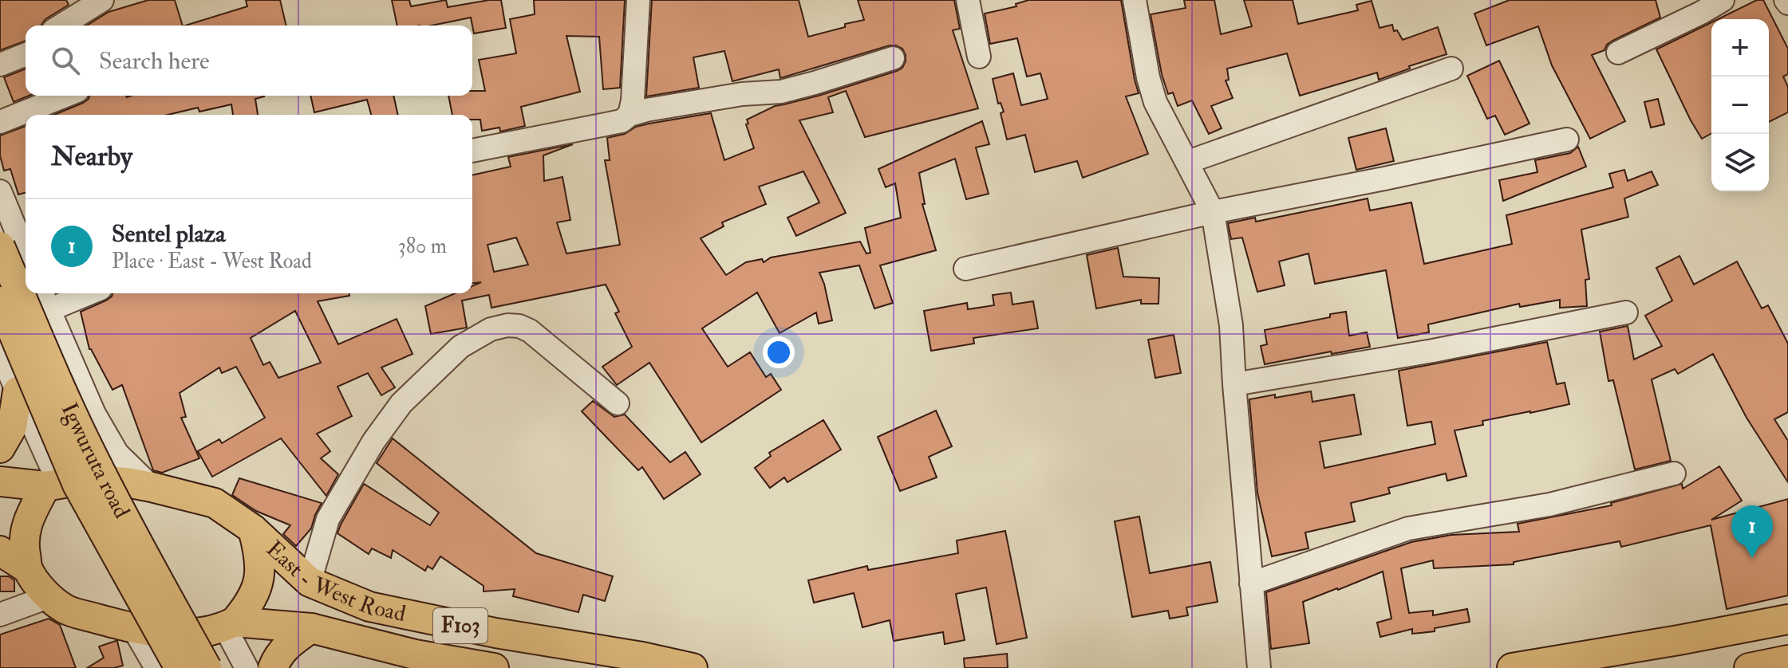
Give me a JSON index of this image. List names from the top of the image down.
{
  "streets": {
    "main road": ["Igwuruta road", "East - West Road", "F103"]
  },
  "page": {
    "map_buttons": ["+", "−"],
    "search": "Search here",
    "heading": "Nearby",
    "list": [
      {
        "mark": "1",
        "name": "Sentel plaza",
        "note": "Place · East - West Road",
        "value": "380 m"
      }
    ],
    "pins": "1"
  }
}
